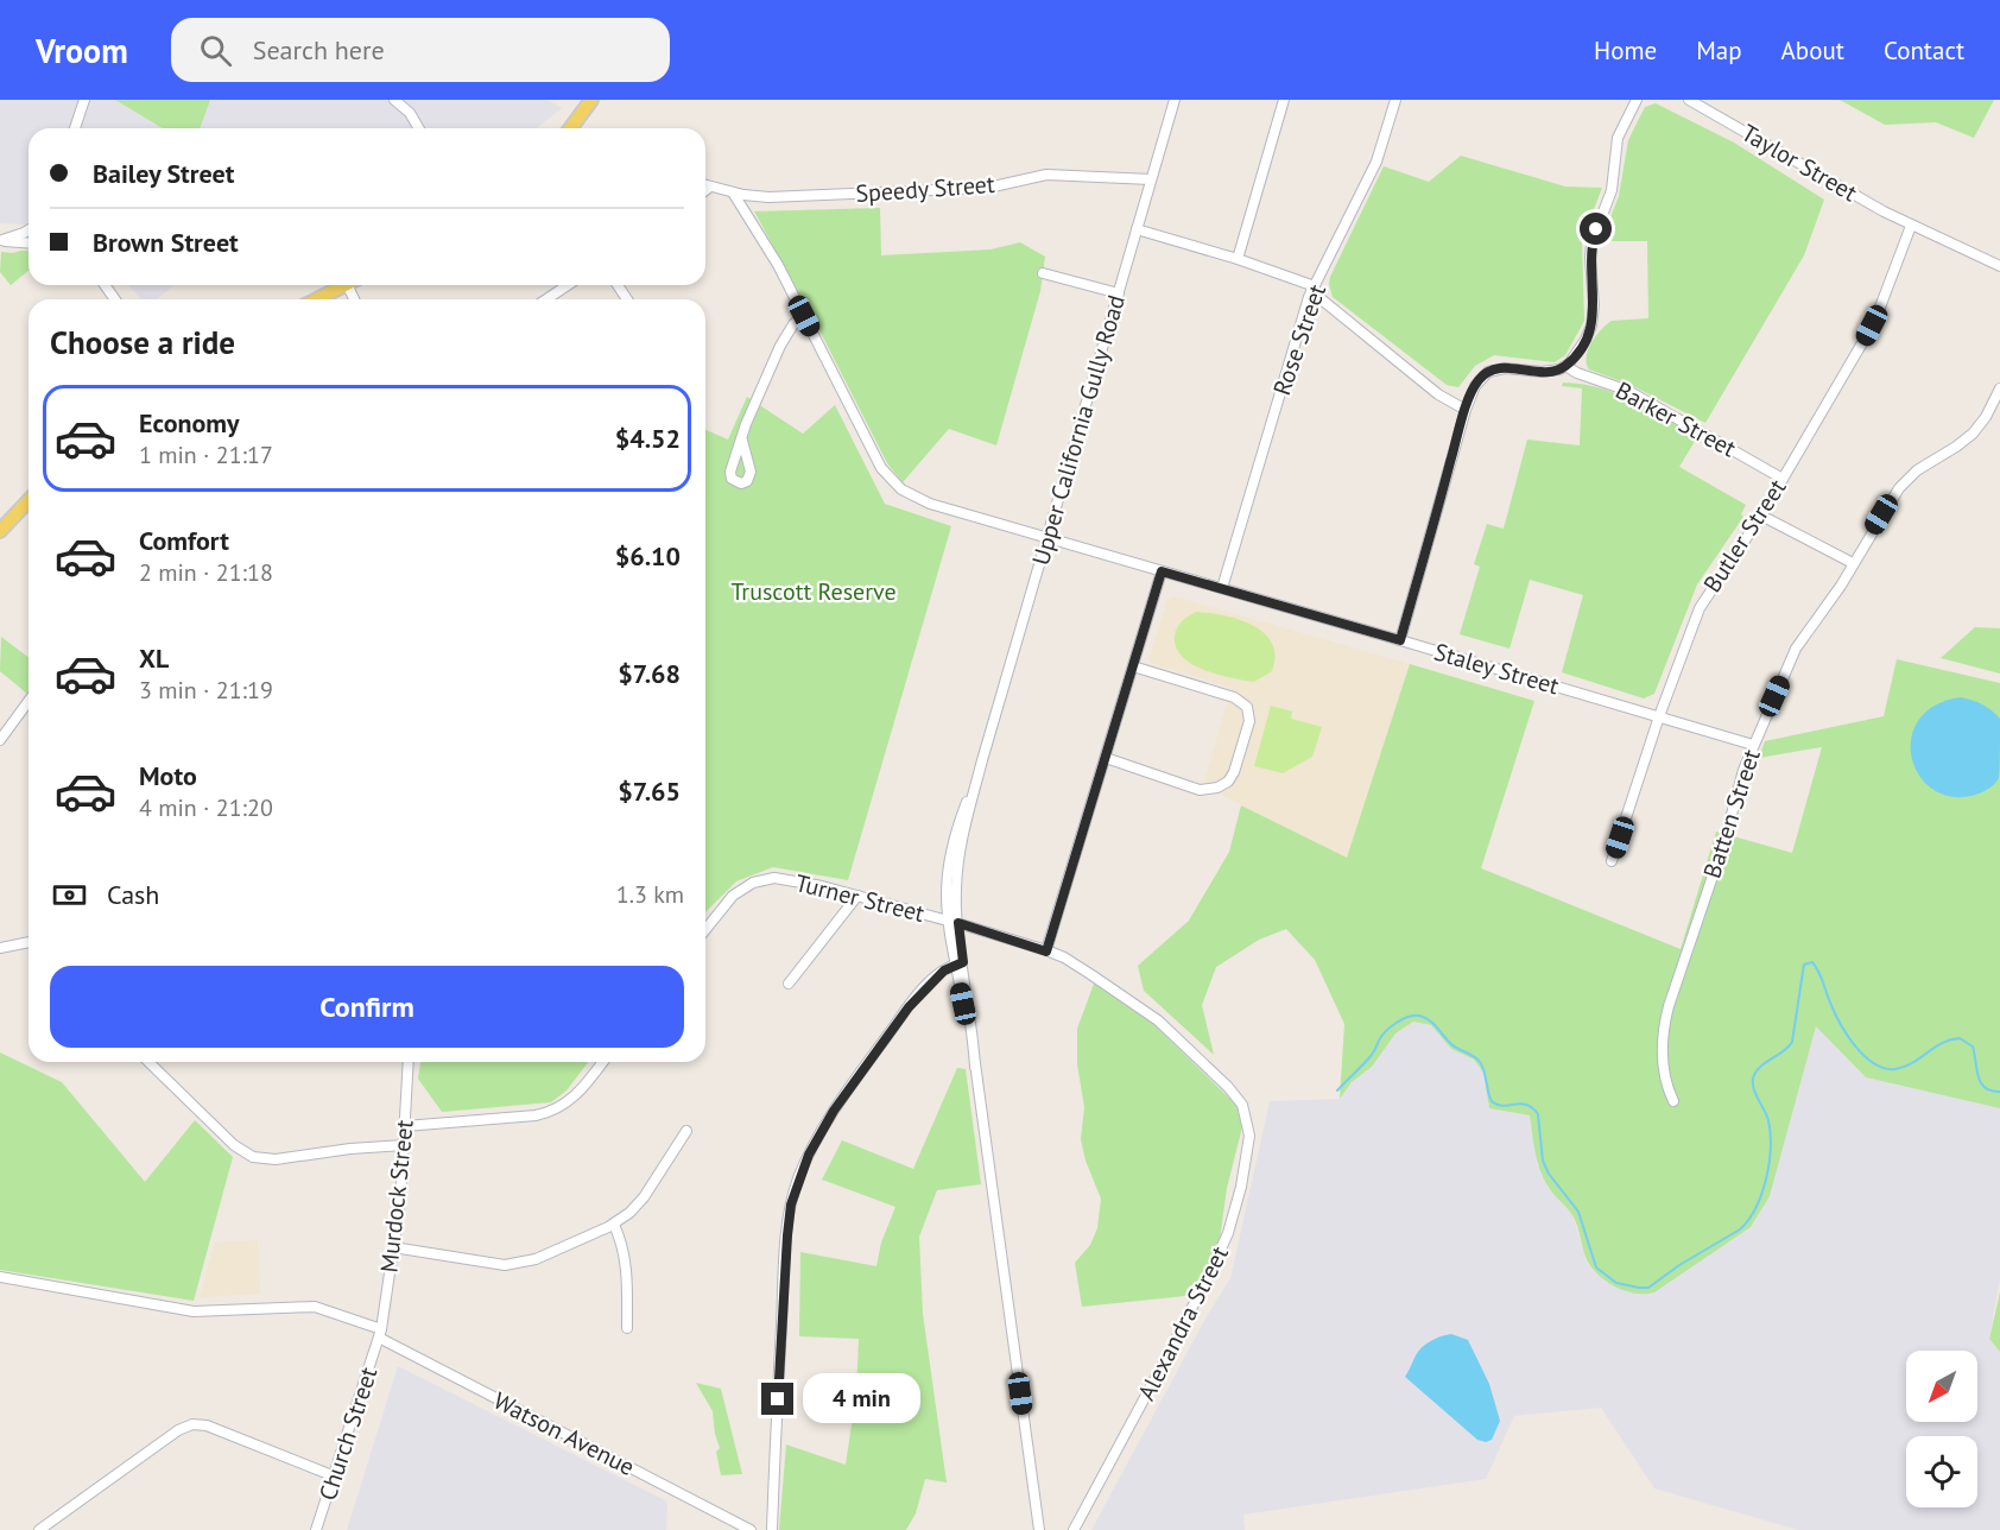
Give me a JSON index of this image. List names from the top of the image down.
{
  "streets": {
    "street": [
      "Taylor Street",
      "Speedy Street",
      "Rose Street",
      "Barker Street",
      "Upper California Gully Road",
      "Butler Street",
      "Staley Street",
      "Batten Street",
      "Turner Street",
      "Murdock Street",
      "Alexandra Street",
      "Church Street",
      "Watson Avenue"
    ]
  },
  "crossings": [
    ["Taylor Street", "Butler Street"],
    ["Speedy Street", "Upper California Gully Road"],
    ["Speedy Street", "Staley Street"],
    ["Rose Street", "Staley Street"],
    ["Barker Street", "Butler Street"],
    ["Upper California Gully Road", "Staley Street"],
    ["Upper California Gully Road", "Turner Street"],
    ["Butler Street", "Staley Street"],
    ["Staley Street", "Batten Street"],
    ["Turner Street", "Alexandra Street"],
    ["Murdock Street", "Church Street"],
    ["Murdock Street", "Watson Avenue"],
    ["Church Street", "Watson Avenue"]
  ],
  "parks": ["Truscott Reserve"],
  "north": "bottom left",
  "page": {
    "header": "Vroom",
    "search": "Search here",
    "nav": [
      "Home",
      "Map",
      "About",
      "Contact"
    ],
    "banner": ["Bailey Street", "Brown Street"],
    "heading": "Choose a ride",
    "list": [
      {
        "name": "Economy",
        "note": "1 min · 21:17",
        "value": "$4.52"
      },
      {
        "name": "Comfort",
        "note": "2 min · 21:18",
        "value": "$6.10"
      },
      {
        "name": "XL",
        "note": "3 min · 21:19",
        "value": "$7.68"
      },
      {
        "name": "Moto",
        "note": "4 min · 21:20",
        "value": "$7.65"
      }
    ],
    "pay": ["Cash", "1.3 km"],
    "buttons": "Confirm",
    "bubble": "4 min"
  }
}
